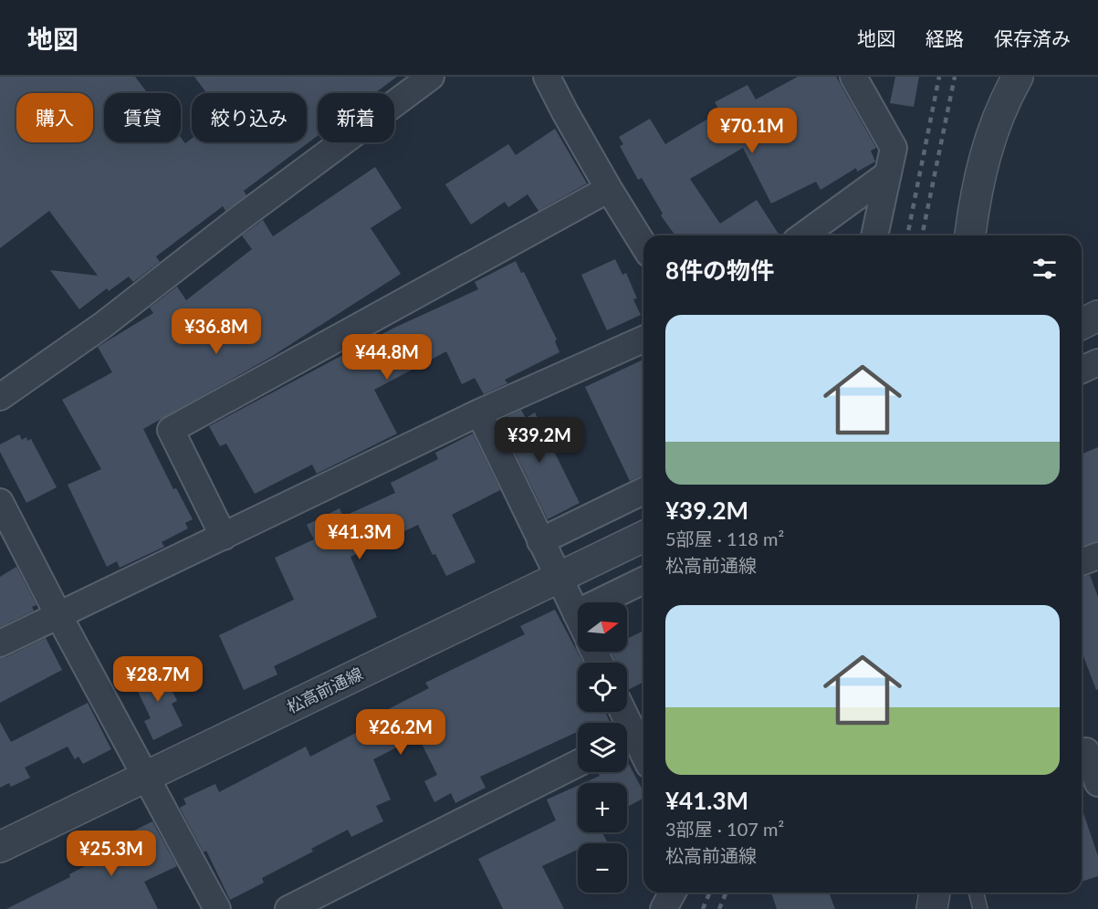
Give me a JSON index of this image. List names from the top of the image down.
{
  "streets": {
    "street": ["松高前通線"]
  },
  "north": "right",
  "page": {
    "header": "地図",
    "nav": ["地図", "経路", "保存済み"],
    "chip": [
      "購入",
      "賃貸",
      "絞り込み",
      "新着"
    ],
    "price": [
      "¥70.1M",
      "¥36.8M",
      "¥44.8M",
      "¥39.2M",
      "¥41.3M",
      "¥28.7M",
      "¥26.2M",
      "¥25.3M"
    ],
    "heading": "8件の物件",
    "list": [
      {
        "name": "¥39.2M",
        "note": "5部屋 · 118 m² · 松高前通線"
      },
      {
        "name": "¥41.3M",
        "note": "3部屋 · 107 m² · 松高前通線"
      }
    ],
    "map_buttons": ["+", "−"]
  }
}
